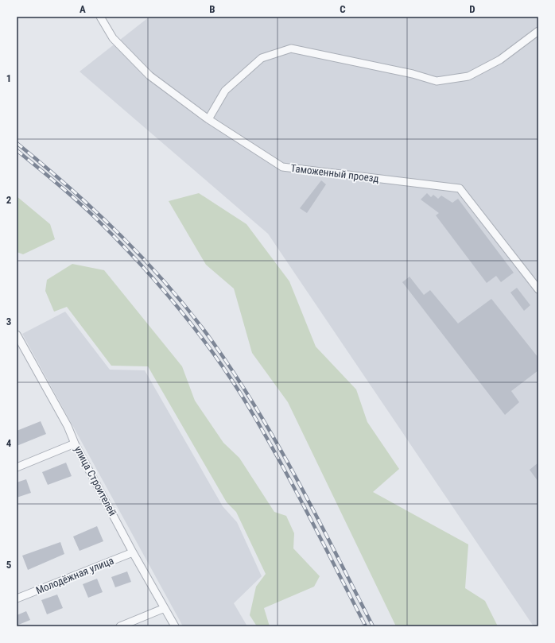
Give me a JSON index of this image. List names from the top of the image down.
{
  "streets": {
    "street": ["Таможенный проезд", "улица Строителей", "Молодёжная улица"]
  },
  "crossings": [
    ["улица Строителей", "Молодёжная улица"]
  ],
  "grid": {
    "columns": [
      "A",
      "B",
      "C",
      "D"
    ],
    "rows": [
      "1",
      "2",
      "3",
      "4",
      "5"
    ]
  }
}
